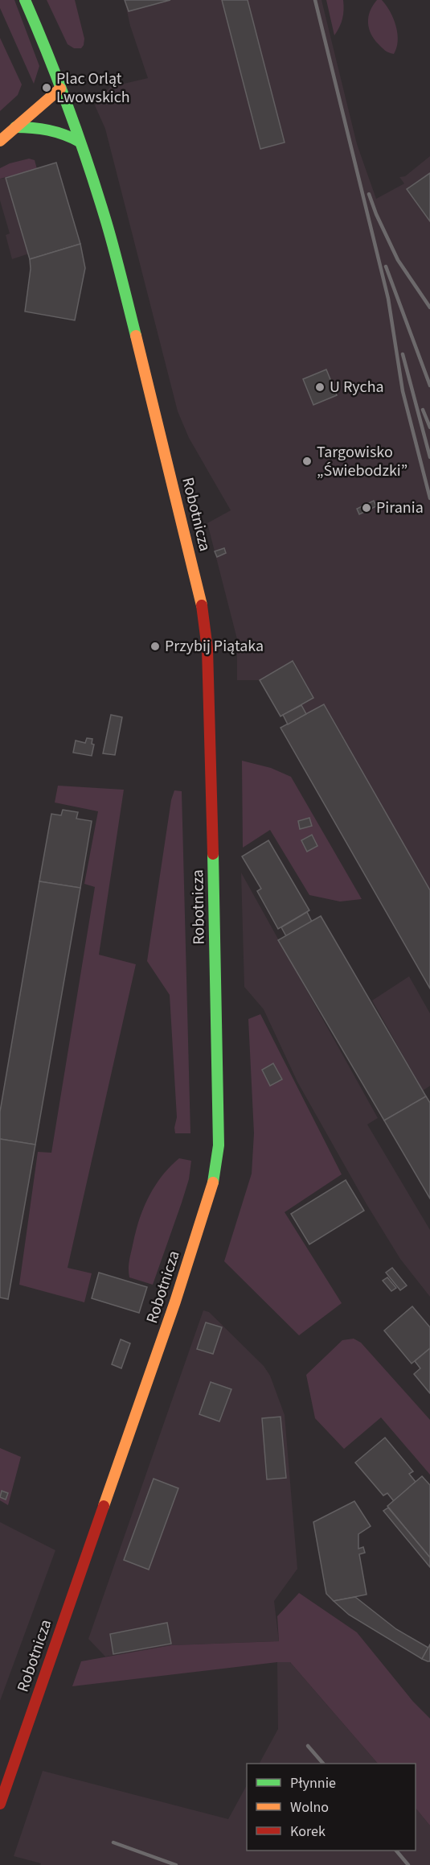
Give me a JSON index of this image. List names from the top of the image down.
{
  "streets": {
    "street": ["Robotnicza"]
  },
  "places": [
    "Plac Orląt Lwowskich",
    "U Rycha",
    "Targowisko „Świebodzki”",
    "Pirania",
    "Przybij Piątaka"
  ],
  "legend": ["Płynnie", "Wolno", "Korek"]
}
